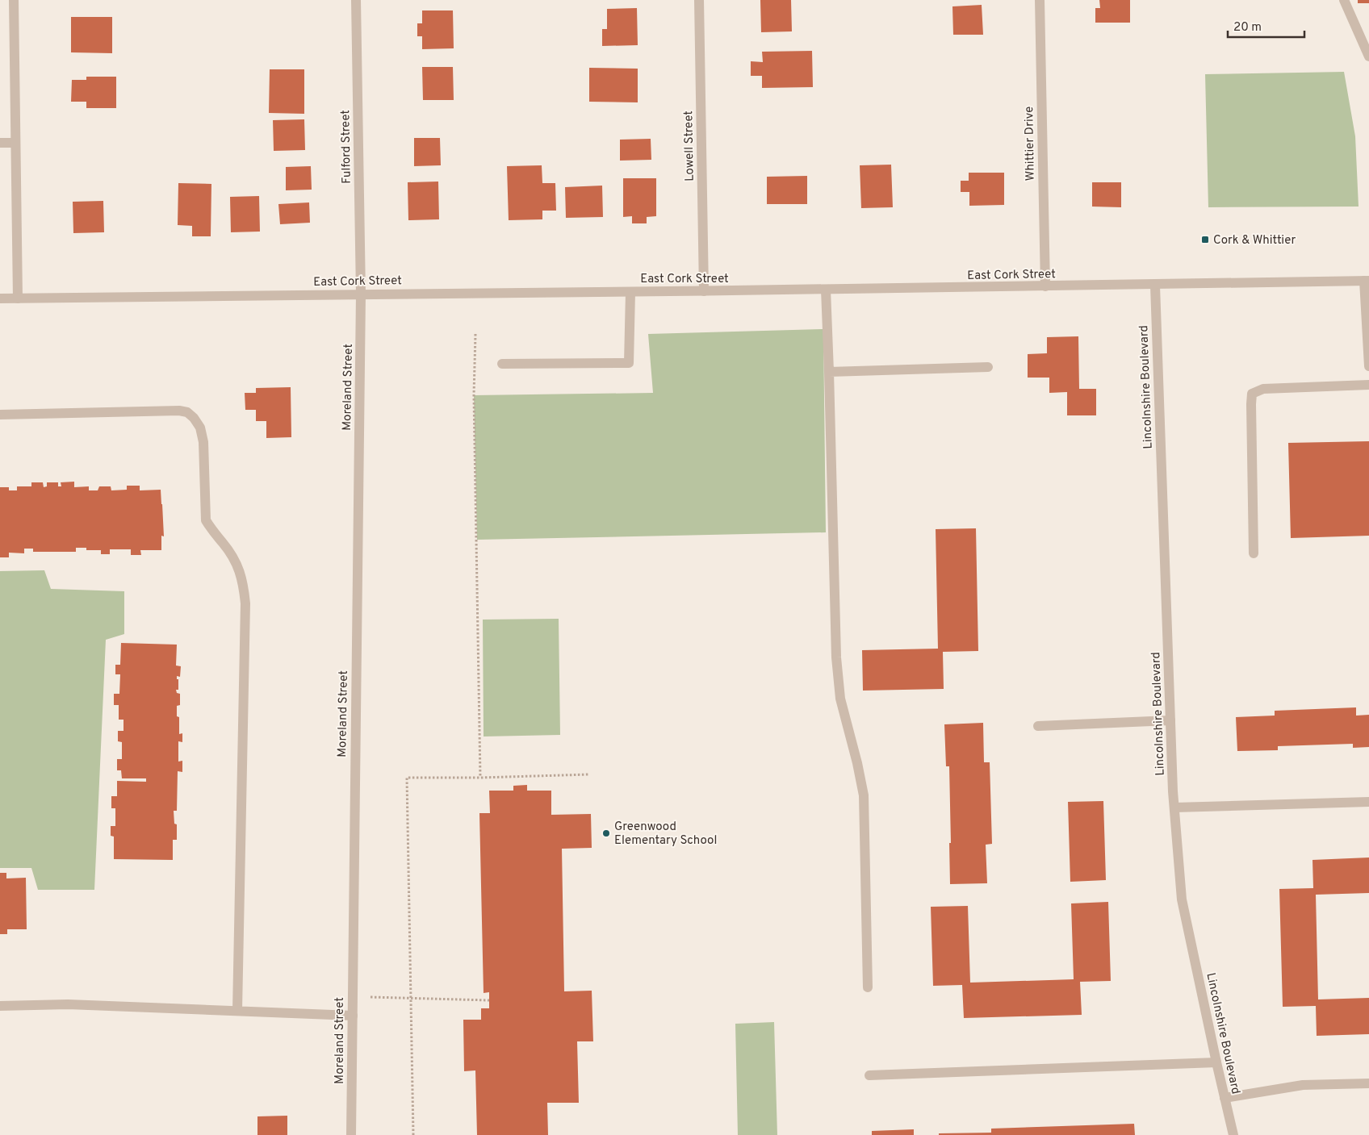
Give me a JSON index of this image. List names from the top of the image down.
{
  "streets": {
    "street": [
      "Whittier Drive",
      "Lowell Street",
      "Fulford Street",
      "East Cork Street",
      "Moreland Street",
      "Lincolnshire Boulevard"
    ]
  },
  "crossings": [
    ["Whittier Drive", "East Cork Street"],
    ["Lowell Street", "East Cork Street"],
    ["Fulford Street", "East Cork Street"],
    ["Fulford Street", "Moreland Street"],
    ["East Cork Street", "Moreland Street"],
    ["East Cork Street", "Lincolnshire Boulevard"]
  ],
  "places": {
    "transit": ["Cork & Whittier"],
    "other": ["Greenwood Elementary School"]
  },
  "scale_bar": "20 m"
}
